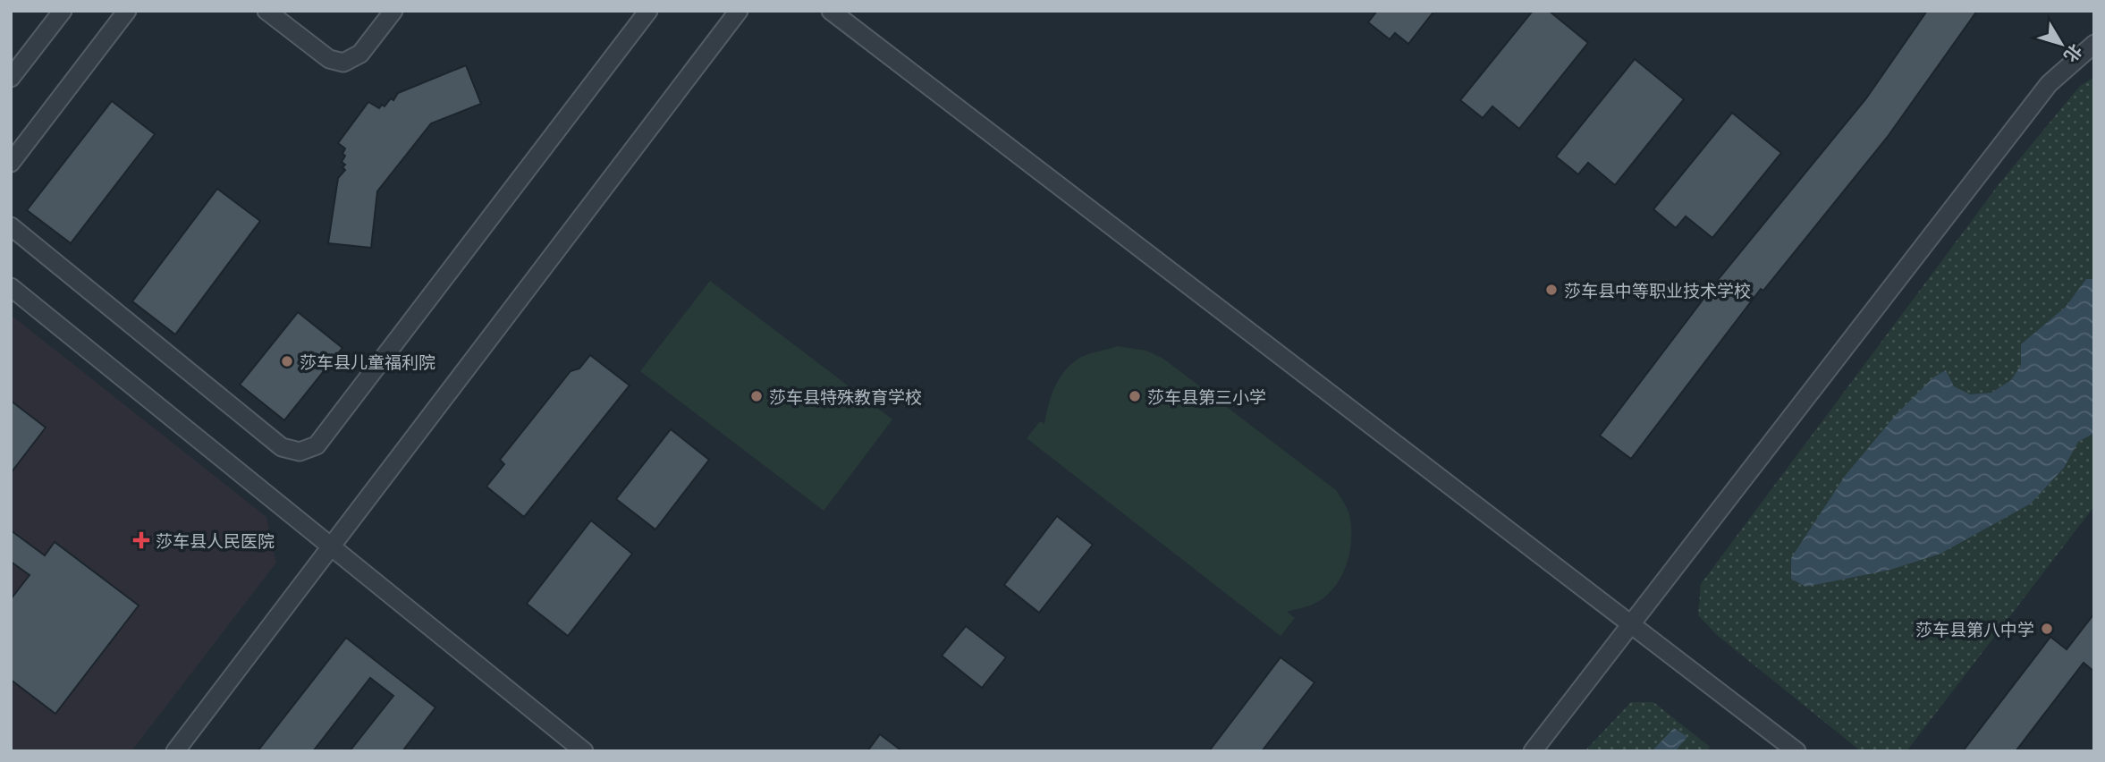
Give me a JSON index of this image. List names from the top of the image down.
{
  "places": {
    "other": [
      "莎车县中等职业技术学校",
      "莎车县儿童福利院",
      "莎车县特殊教育学校",
      "莎车县第三小学",
      "莎车县第八中学"
    ],
    "health": ["莎车县人民医院"]
  },
  "north": "bottom right"
}
